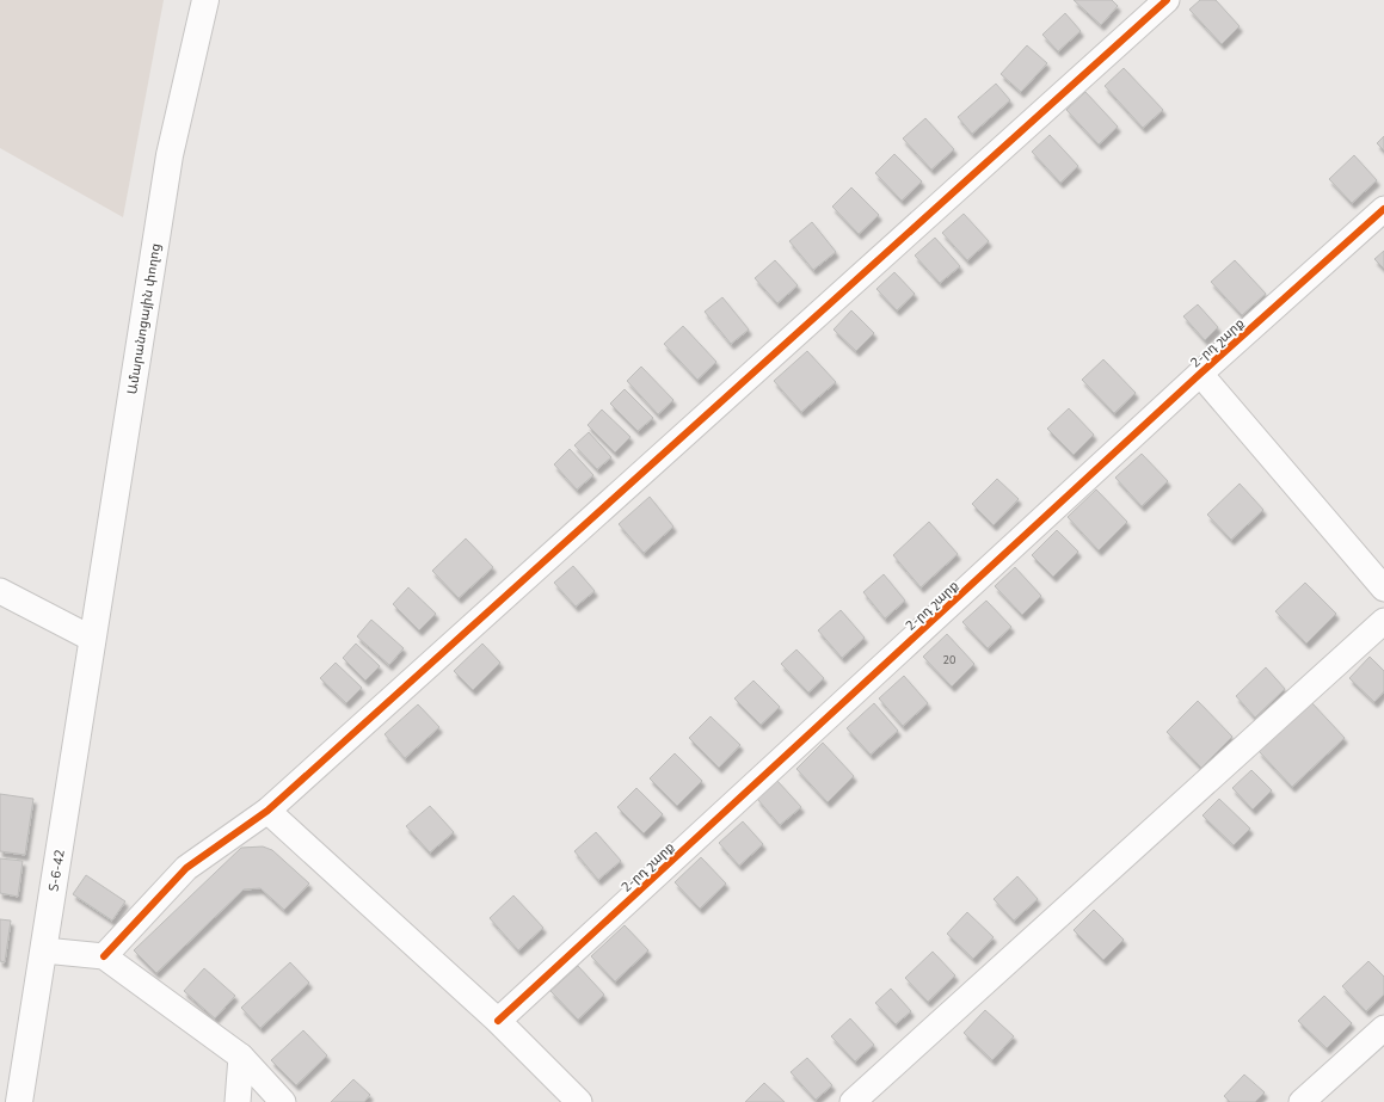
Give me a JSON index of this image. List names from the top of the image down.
{
  "streets": {
    "main road": ["Ամարանոցային փողոց", "Տ-6-42"],
    "street": ["2-րդ շարք"]
  },
  "crossings": [
    ["Ամարանոցային փողոց", "Տ-6-42"]
  ],
  "house_numbers": ["20"]
}
